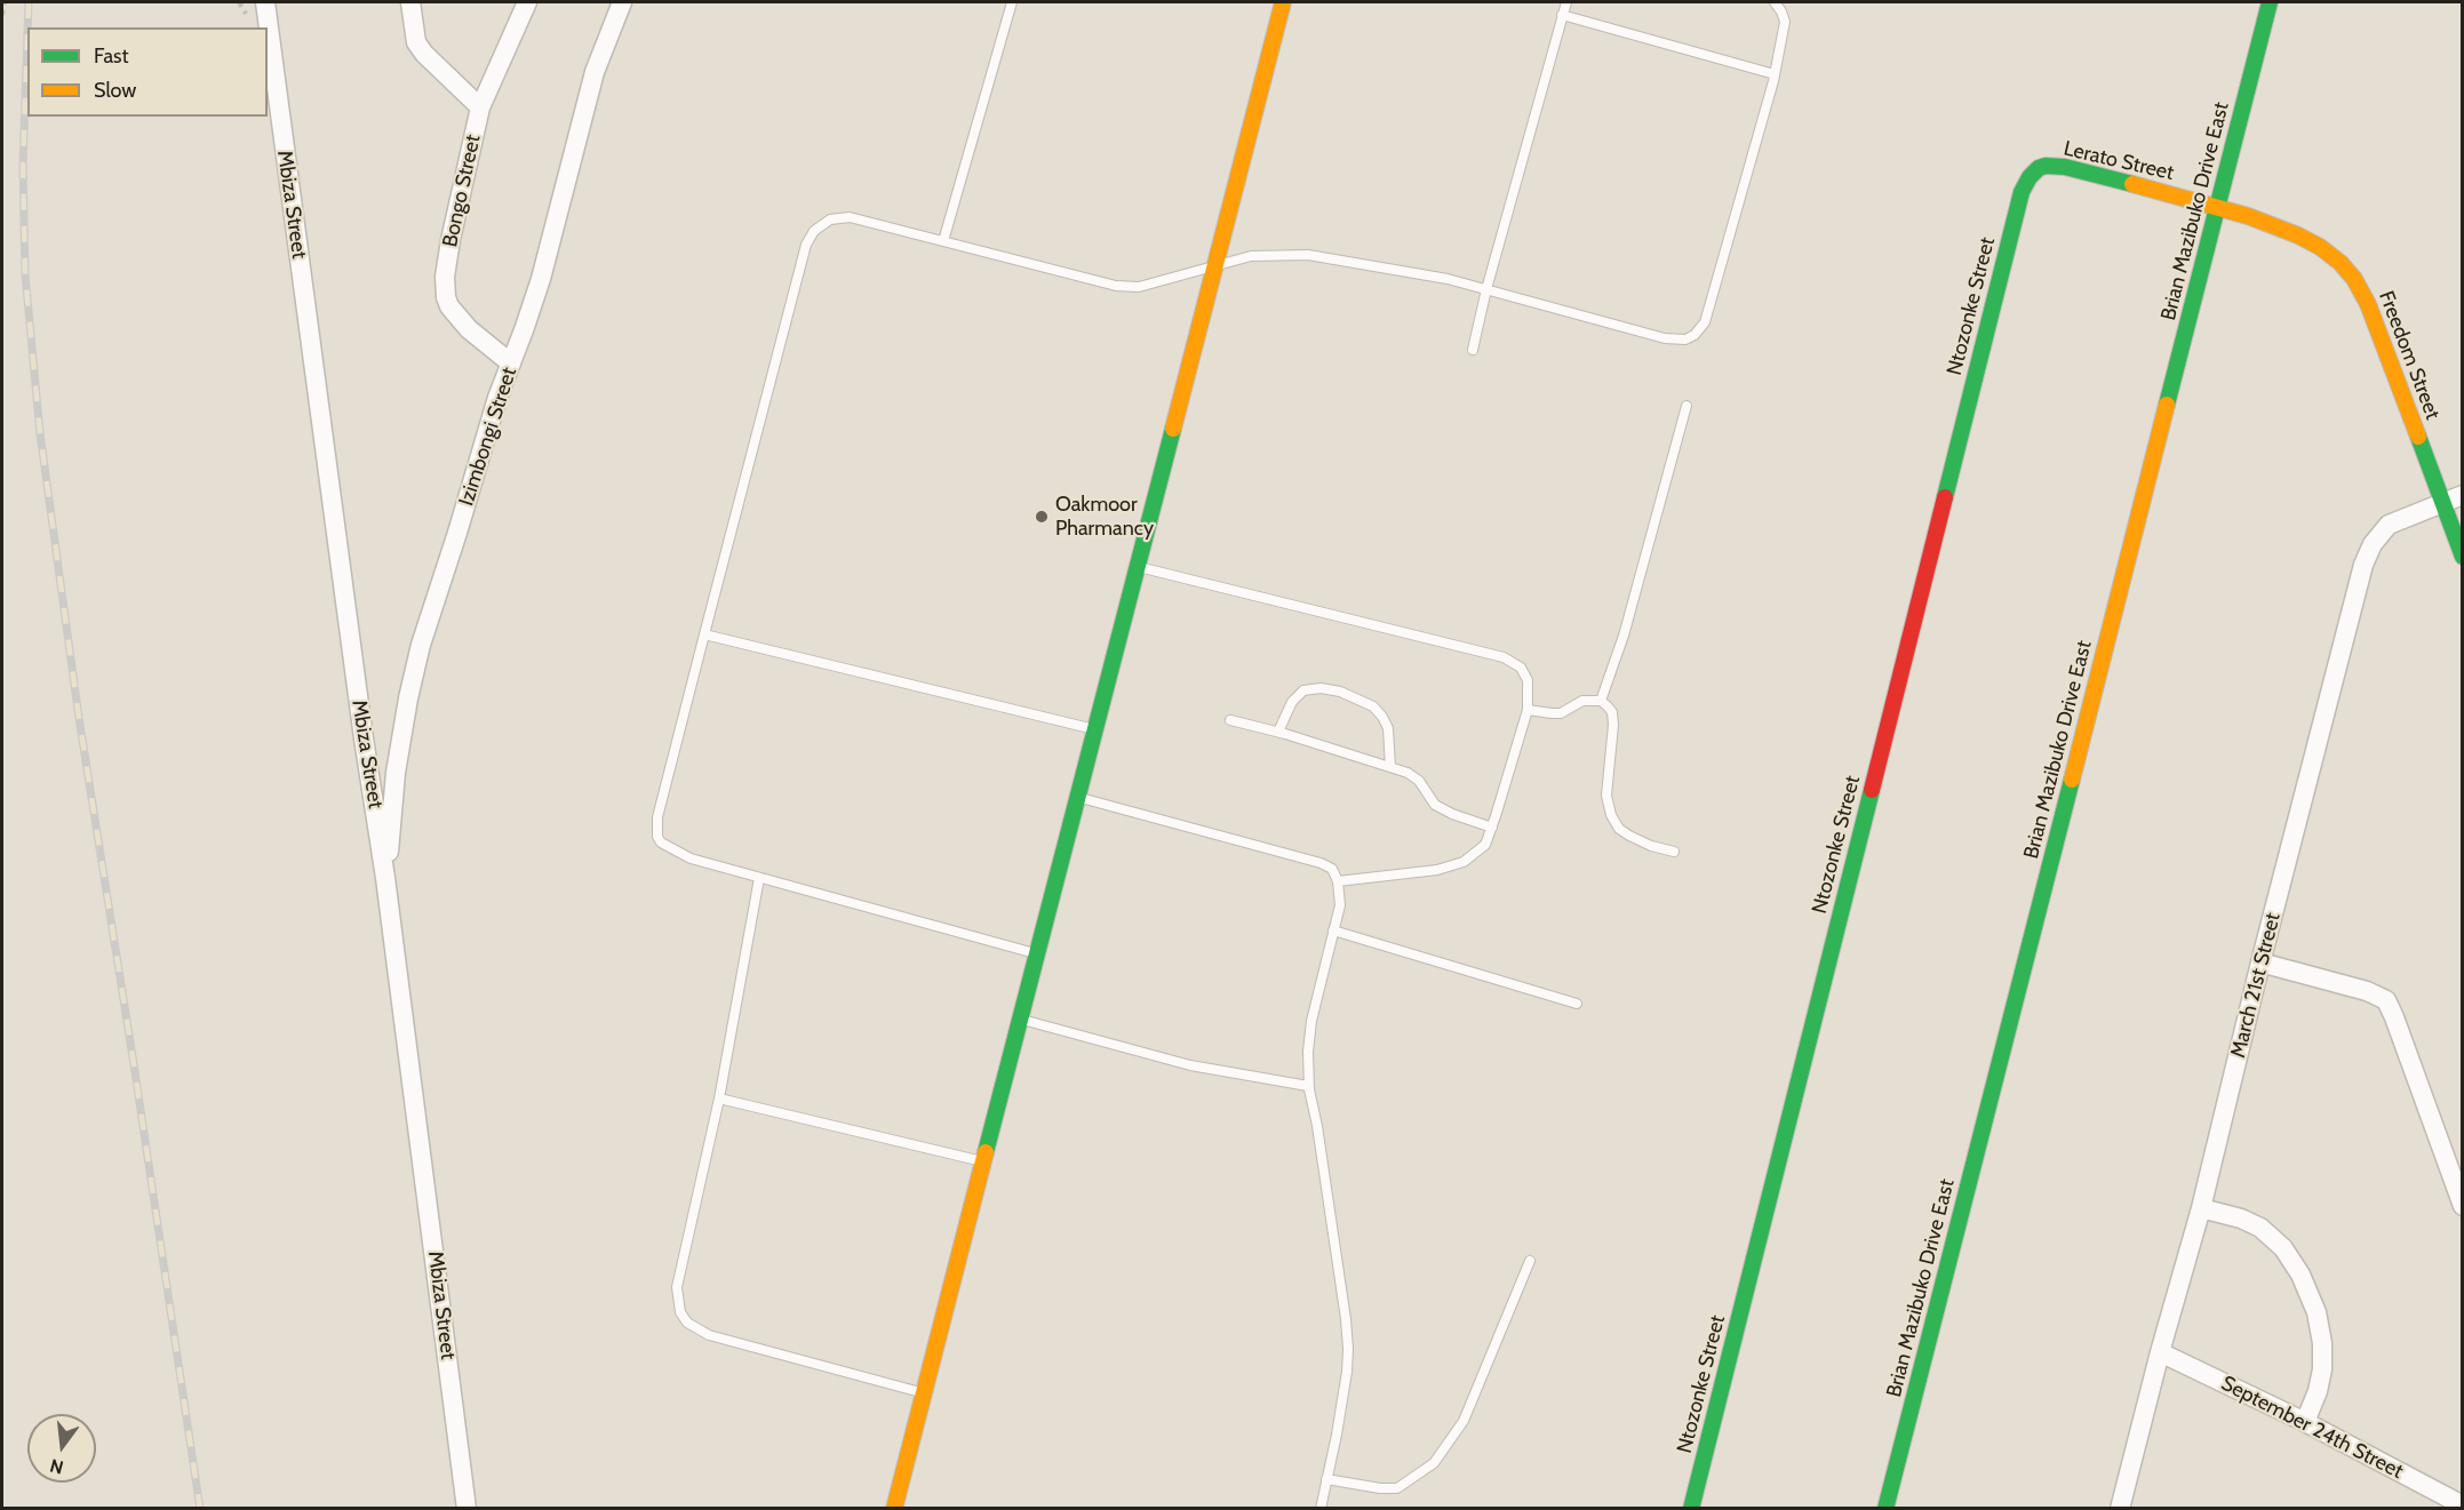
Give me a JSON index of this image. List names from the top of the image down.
{
  "streets": {
    "street": [
      "Lerato Street",
      "Bongo Street",
      "Mbiza Street",
      "Brian Mazibuko Drive East",
      "Ntozonke Street",
      "Freedom Street",
      "Izimbongi Street",
      "March 21st Street",
      "September 24th Street"
    ]
  },
  "crossings": [
    ["Lerato Street", "Brian Mazibuko Drive East"],
    ["Lerato Street", "Ntozonke Street"],
    ["Lerato Street", "Freedom Street"],
    ["Bongo Street", "Izimbongi Street"],
    ["Mbiza Street", "Izimbongi Street"],
    ["Brian Mazibuko Drive East", "Freedom Street"],
    ["Freedom Street", "March 21st Street"],
    ["March 21st Street", "September 24th Street"]
  ],
  "places": ["Oakmoor Pharmancy"],
  "legend": ["Fast", "Slow"],
  "north": "bottom"
}
